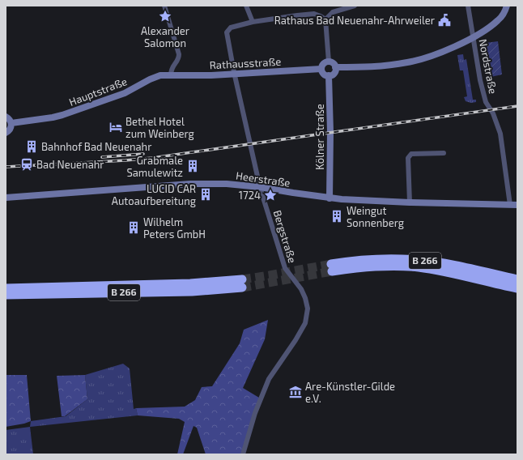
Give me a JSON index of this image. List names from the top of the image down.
{
  "streets": {
    "highway": ["B 266"],
    "street": [
      "Rathausstraße",
      "Nordstraße",
      "Hauptstraße",
      "Kölner Straße",
      "Heerstraße",
      "Bergstraße"
    ]
  },
  "crossings": [
    ["Rathausstraße", "Hauptstraße"],
    ["Rathausstraße", "Kölner Straße"],
    ["Rathausstraße", "Bergstraße"],
    ["Nordstraße", "Heerstraße"],
    ["Kölner Straße", "Heerstraße"],
    ["Heerstraße", "Bergstraße"]
  ],
  "places": {
    "place": ["Alexander Salomon", "1724"],
    "public building": ["Rathaus Bad Neuenahr-Ahrweiler"],
    "hotel": ["Bethel Hotel zum Weinberg"],
    "building": [
      "Bahnhof Bad Neuenahr",
      "Grabmale Samulewitz",
      "LUCID CAR Autoaufbereitung",
      "Weingut Sonnenberg",
      "Wilhelm Peters GmbH"
    ],
    "station": ["Bad Neuenahr"],
    "museum": ["Are-Künstler-Gilde e.V."]
  }
}
